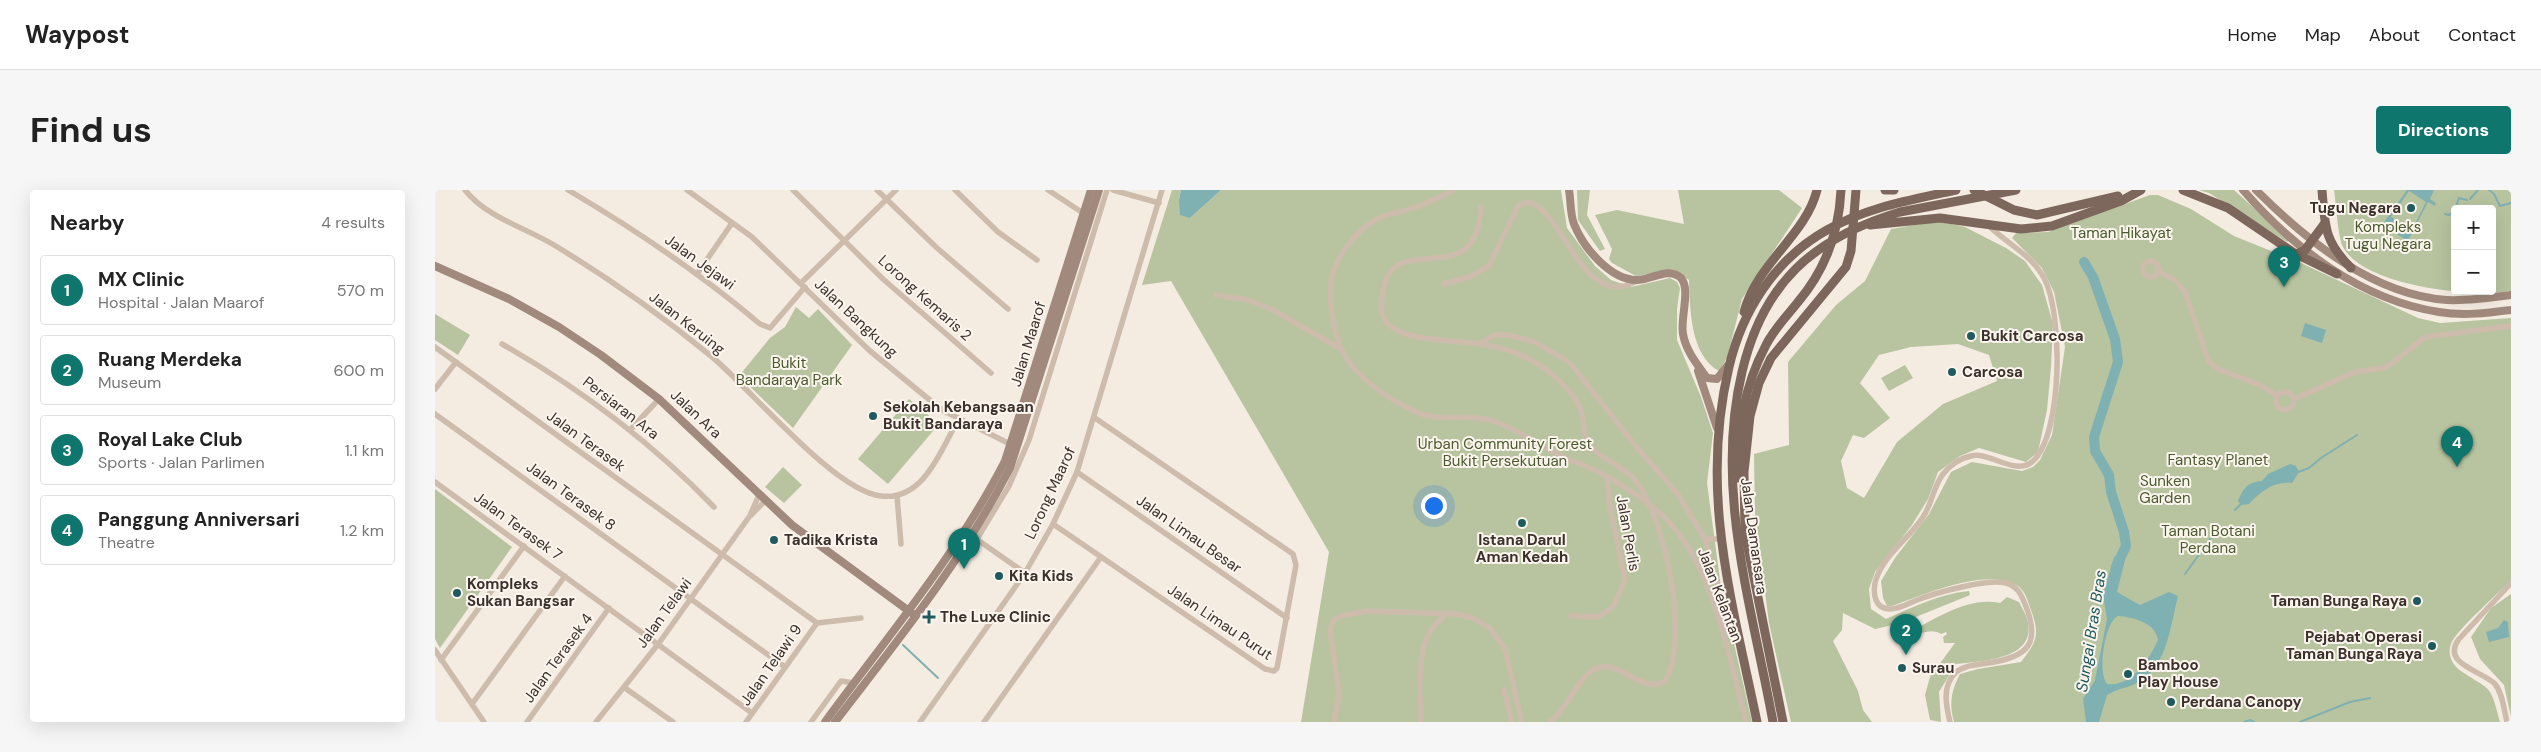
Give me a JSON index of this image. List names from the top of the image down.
{
  "streets": {
    "main road": ["Jalan Damansara"],
    "street": [
      "Jalan Jejawi",
      "Lorong Kemaris 2",
      "Jalan Bangkung",
      "Jalan Keruing",
      "Jalan Maarof",
      "Persiaran Ara",
      "Jalan Ara",
      "Jalan Terasek",
      "Lorong Maarof",
      "Jalan Terasek 8",
      "Jalan Terasek 7",
      "Jalan Perlis",
      "Jalan Limau Besar",
      "Jalan Kelantan",
      "Jalan Telawi",
      "Jalan Limau Purut",
      "Jalan Terasek 4",
      "Jalan Telawi 9"
    ]
  },
  "crossings": [
    ["Jalan Jejawi", "Jalan Bangkung"],
    ["Jalan Bangkung", "Jalan Maarof"],
    ["Jalan Maarof", "Jalan Ara"],
    ["Persiaran Ara", "Jalan Ara"],
    ["Jalan Ara", "Jalan Telawi"],
    ["Jalan Terasek", "Jalan Telawi"],
    ["Jalan Terasek", "Jalan Telawi 9"],
    ["Lorong Maarof", "Jalan Limau Besar"],
    ["Lorong Maarof", "Jalan Limau Purut"],
    ["Jalan Terasek 8", "Jalan Telawi"],
    ["Jalan Terasek 8", "Jalan Telawi 9"],
    ["Jalan Terasek 7", "Jalan Telawi"],
    ["Jalan Terasek 7", "Jalan Terasek 4"],
    ["Jalan Terasek 7", "Jalan Telawi 9"],
    ["Jalan Perlis", "Jalan Kelantan"],
    ["Jalan Limau Besar", "Jalan Limau Purut"],
    ["Jalan Telawi", "Jalan Telawi 9"]
  ],
  "water": ["Sungai Bras Bras"],
  "parks": [
    "Kompleks Tugu Negara",
    "Taman Hikayat",
    "Bukit Bandaraya Park",
    "Urban Community Forest Bukit Persekutuan",
    "Fantasy Planet",
    "Sunken Garden",
    "Taman Botani Perdana"
  ],
  "places": {
    "other": [
      "Tugu Negara",
      "Bukit Carcosa",
      "Carcosa",
      "Sekolah Kebangsaan Bukit Bandaraya",
      "Istana Darul Aman Kedah",
      "Tadika Krista",
      "Kita Kids",
      "Kompleks Sukan Bangsar",
      "Taman Bunga Raya",
      "Pejabat Operasi Taman Bunga Raya",
      "Surau",
      "Bamboo Play House",
      "Perdana Canopy"
    ],
    "health": ["The Luxe Clinic"]
  },
  "page": {
    "header": "Waypost",
    "nav": [
      "Home",
      "Map",
      "About",
      "Contact"
    ],
    "buttons": "Directions",
    "title": "Find us",
    "heading": ["Nearby", "4 results"],
    "map_buttons": ["+", "−"],
    "pins": [
      "3",
      "4",
      "1",
      "2"
    ],
    "list": [
      {
        "mark": "1",
        "name": "MX Clinic",
        "note": "Hospital · Jalan Maarof",
        "value": "570 m"
      },
      {
        "mark": "2",
        "name": "Ruang Merdeka",
        "note": "Museum",
        "value": "600 m"
      },
      {
        "mark": "3",
        "name": "Royal Lake Club",
        "note": "Sports · Jalan Parlimen",
        "value": "1.1 km"
      },
      {
        "mark": "4",
        "name": "Panggung Anniversari",
        "note": "Theatre",
        "value": "1.2 km"
      }
    ]
  }
}
